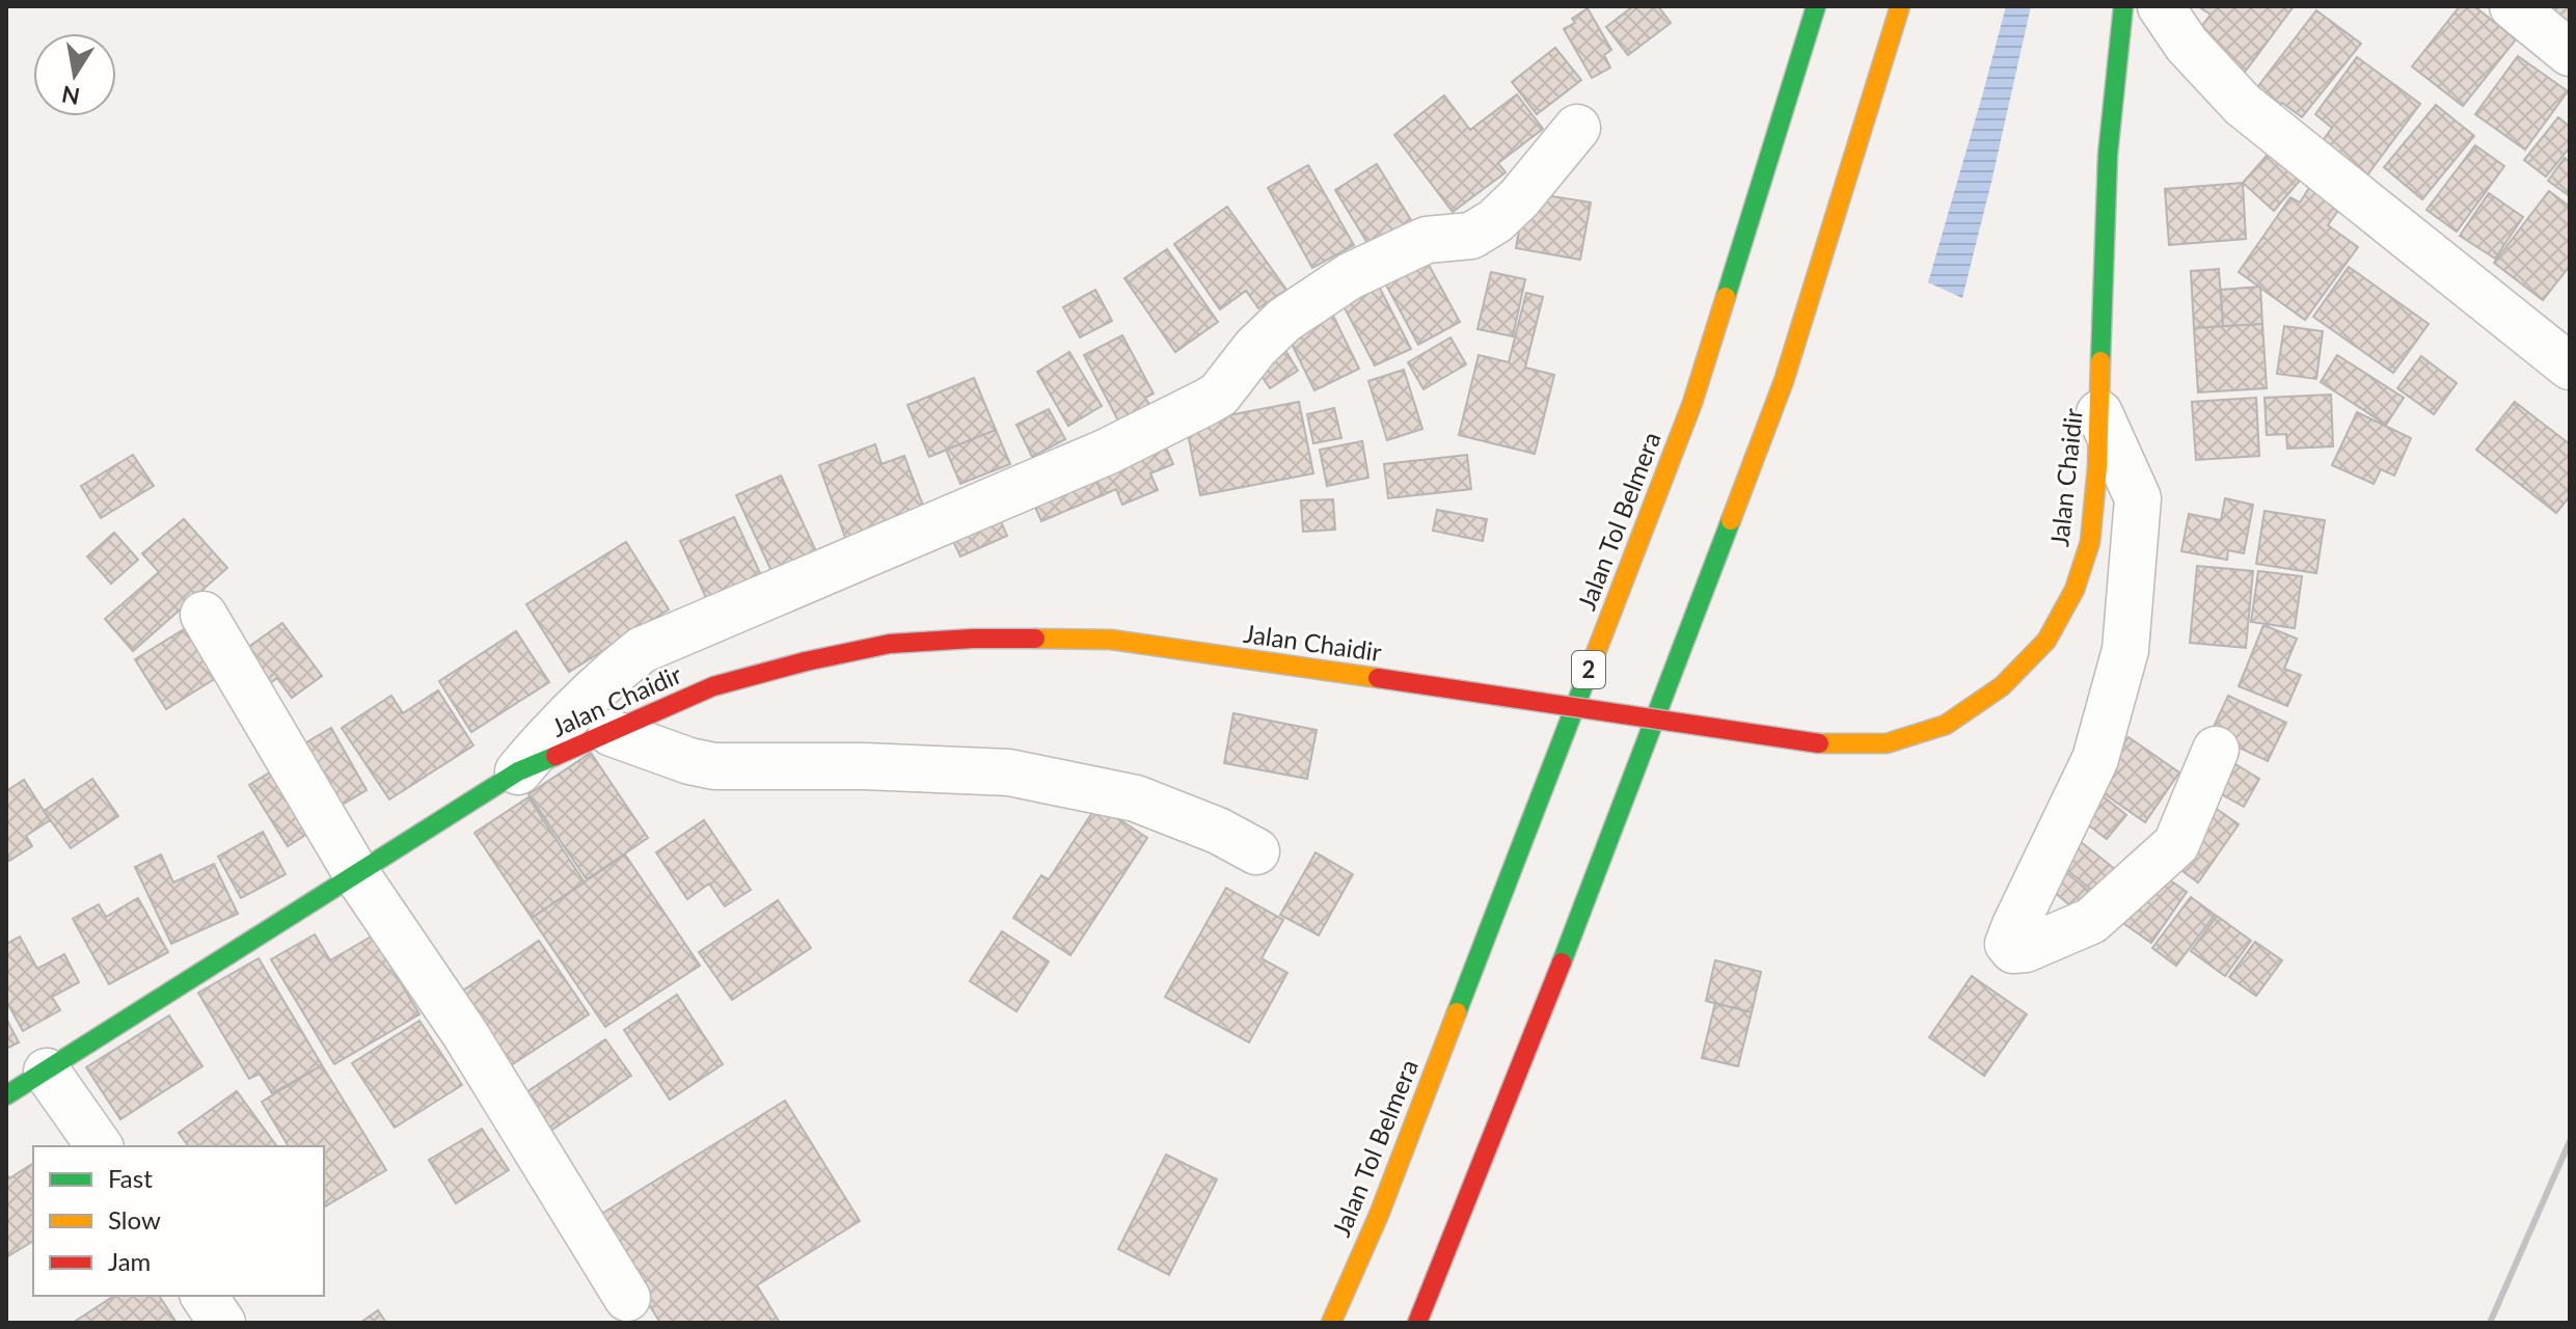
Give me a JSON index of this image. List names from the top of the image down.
{
  "streets": {
    "main road": ["Jalan Chaidir", "Jalan Tol Belmera", "2"]
  },
  "legend": ["Fast", "Slow", "Jam"],
  "north": "bottom"
}
